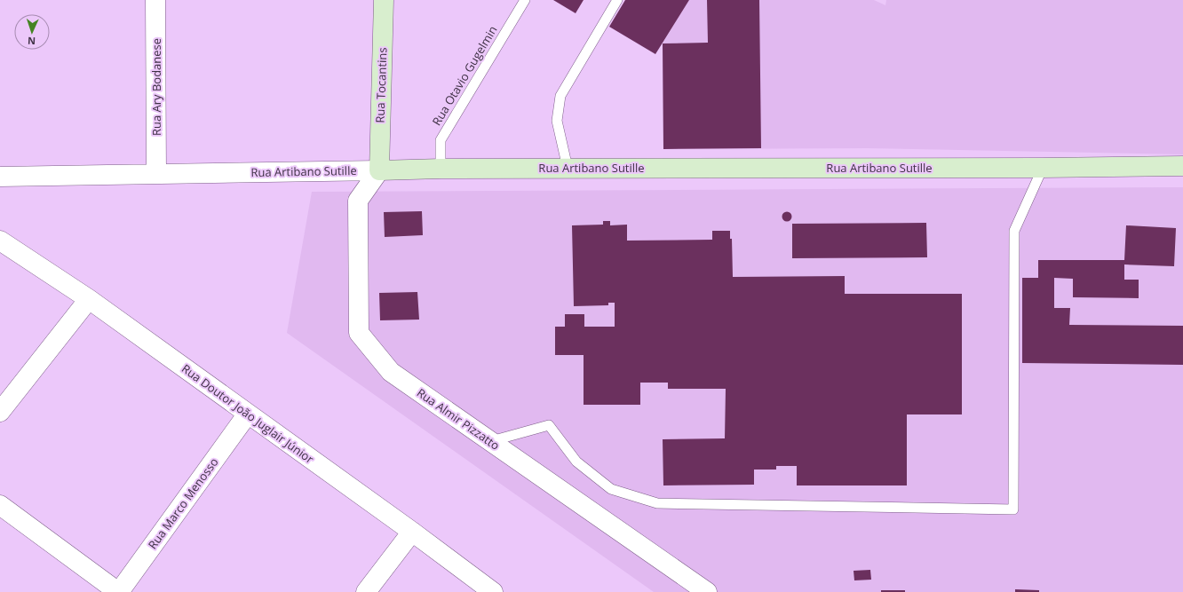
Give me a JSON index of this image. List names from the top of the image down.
{
  "streets": {
    "main road": ["Rua Tocantins", "Rua Artibano Sutille"],
    "street": [
      "Rua Ary Bodanese",
      "Rua Doutor João Juglair Júnior",
      "Rua Almir Pizzatto",
      "Rua Marco Menosso"
    ],
    "lane": ["Rua Otavio Gugelmin"]
  },
  "crossings": [
    ["Rua Otavio Gugelmin", "Rua Artibano Sutille"],
    ["Rua Tocantins", "Rua Artibano Sutille"],
    ["Rua Tocantins", "Rua Almir Pizzatto"],
    ["Rua Ary Bodanese", "Rua Artibano Sutille"],
    ["Rua Artibano Sutille", "Rua Almir Pizzatto"],
    ["Rua Doutor João Juglair Júnior", "Rua Marco Menosso"]
  ],
  "north": "bottom"
}
